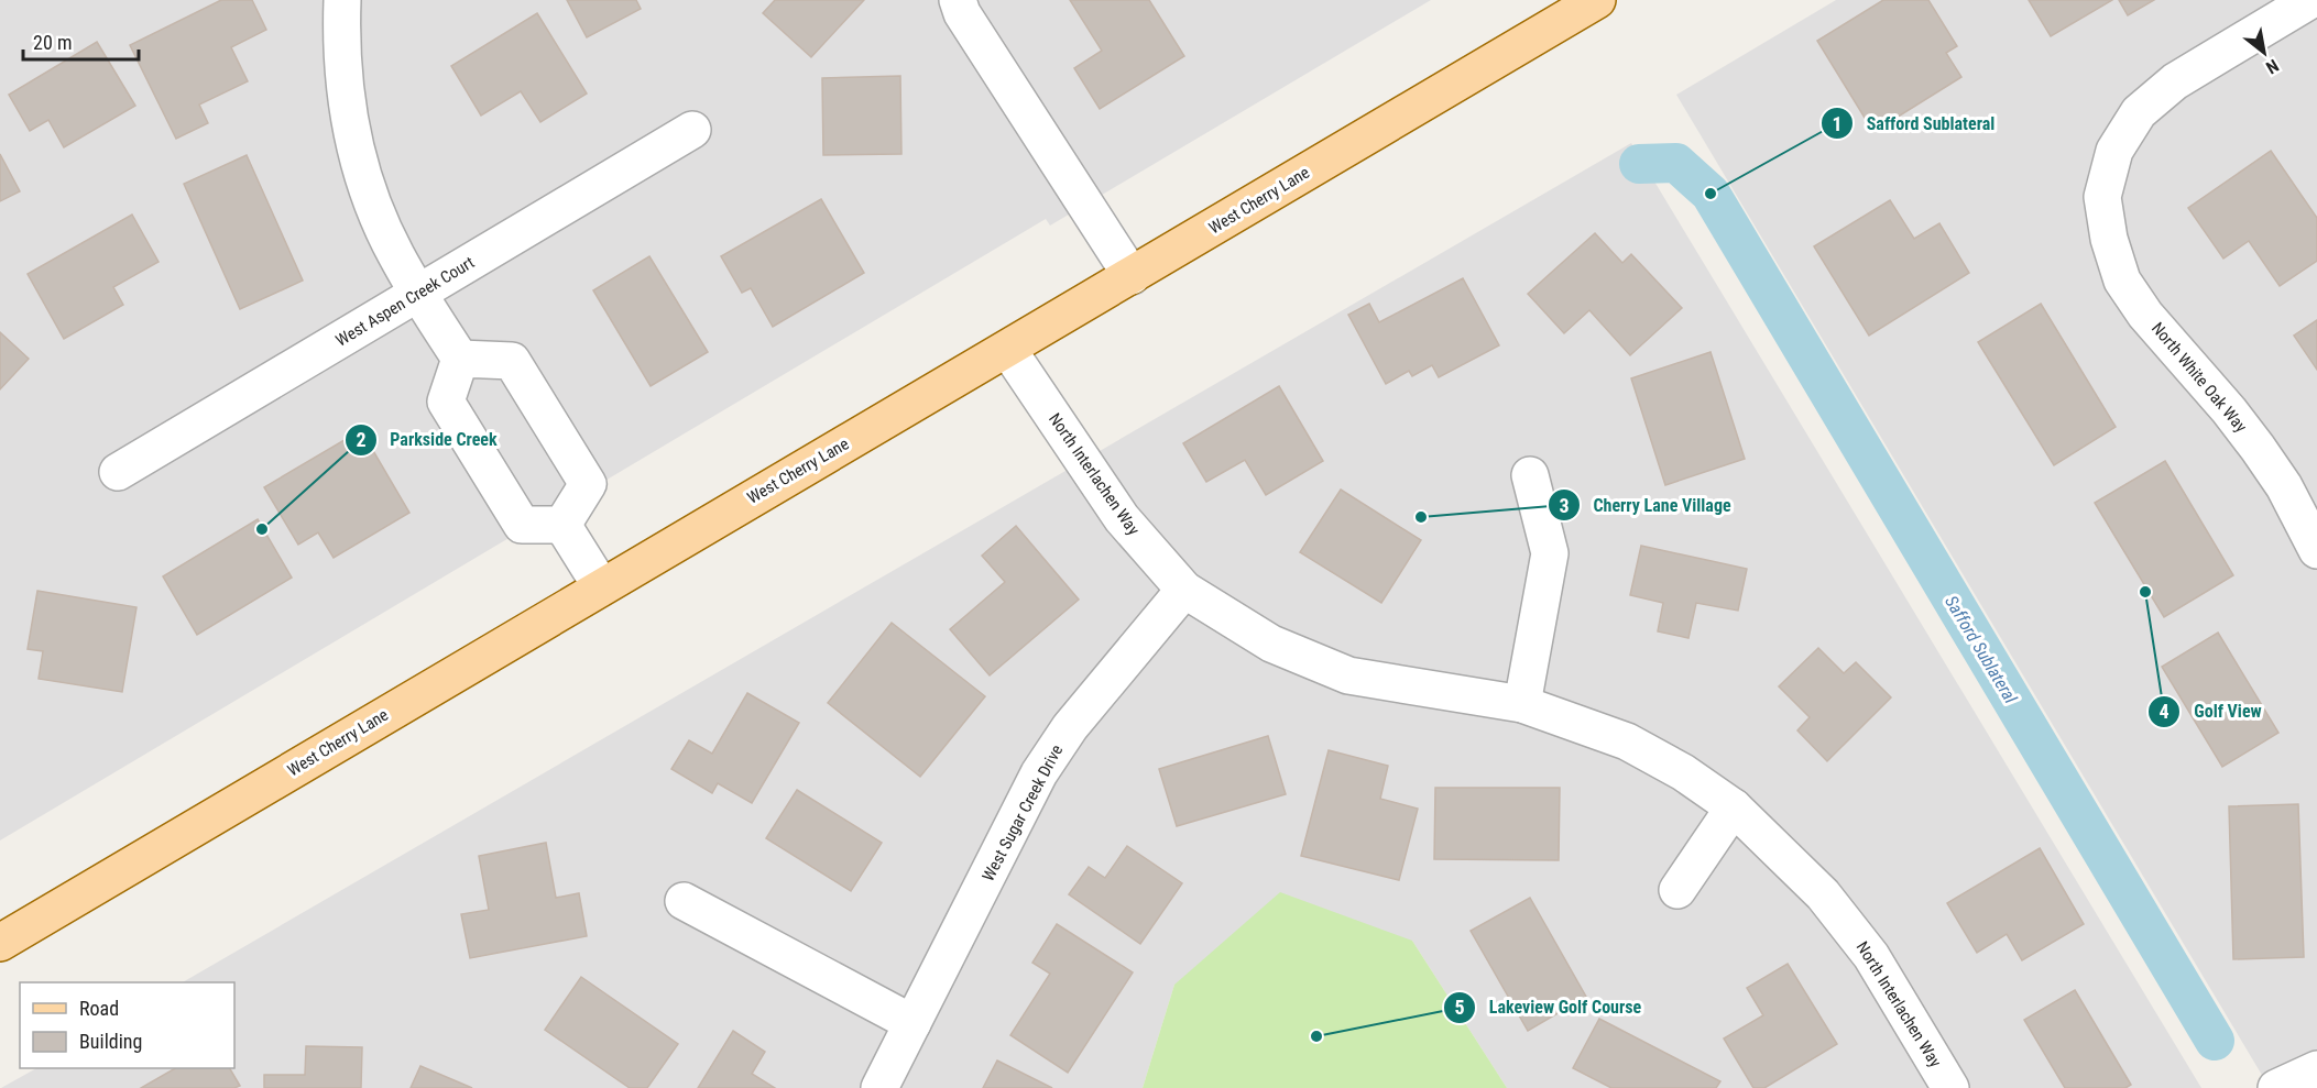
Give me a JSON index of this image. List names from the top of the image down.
{
  "streets": {
    "main road": ["West Cherry Lane"],
    "street": [
      "West Aspen Creek Court",
      "North White Oak Way",
      "North Interlachen Way",
      "West Sugar Creek Drive"
    ]
  },
  "crossings": [
    ["West Cherry Lane", "North Interlachen Way"],
    ["North Interlachen Way", "West Sugar Creek Drive"]
  ],
  "water": ["Safford Sublateral"],
  "places": [
    "Safford Sublateral",
    "Cherry Lane Village",
    "Parkside Creek",
    "Golf View",
    "Lakeview Golf Course"
  ],
  "legend": ["Road", "Building"],
  "scale_bar": "20 m",
  "north": "bottom right"
}
